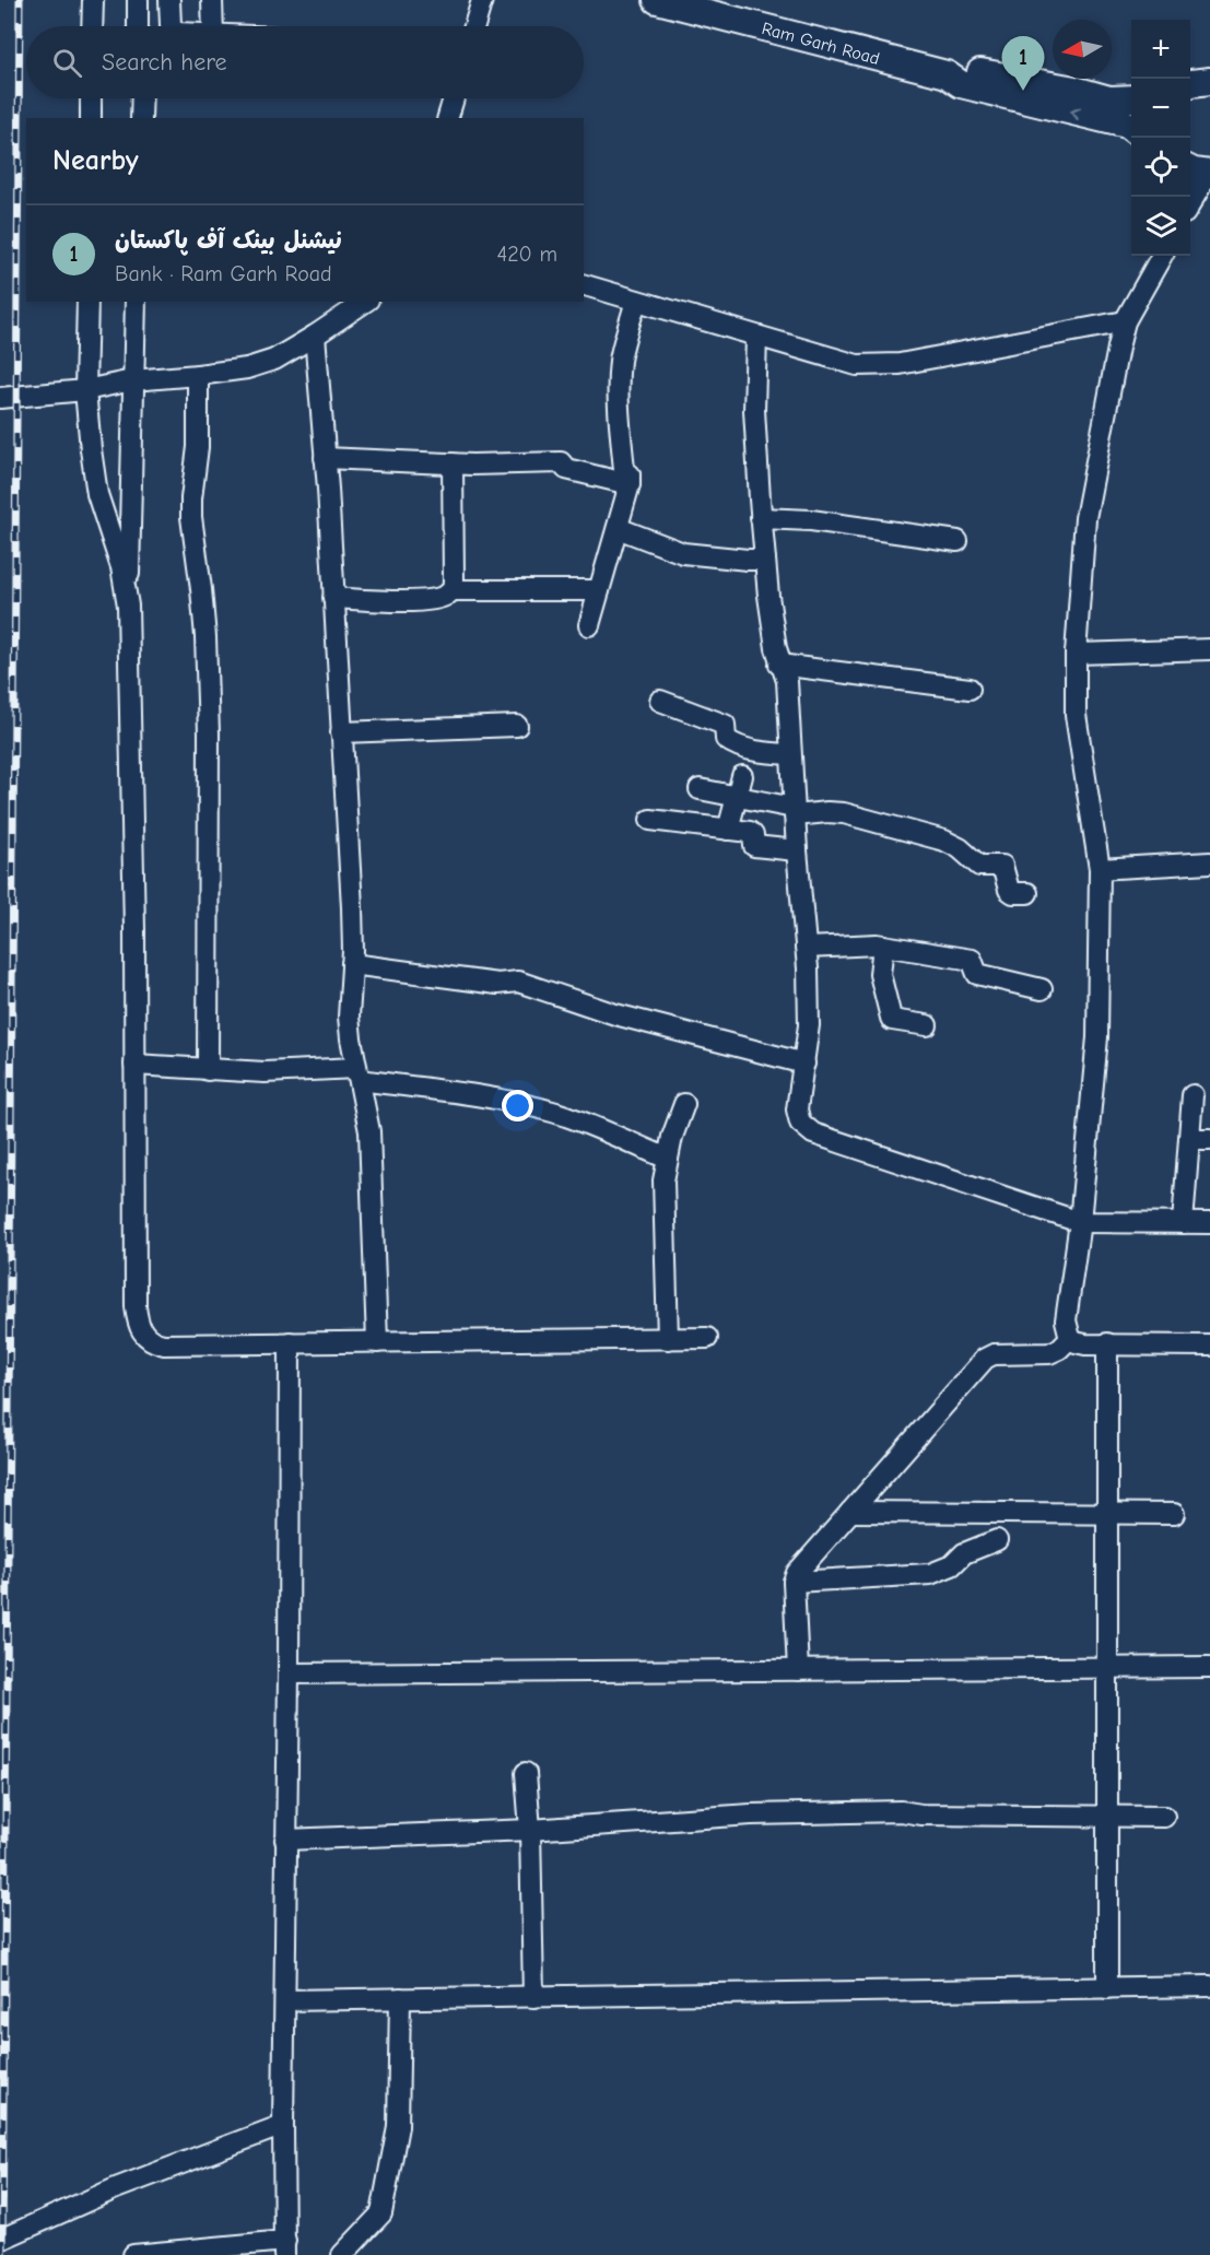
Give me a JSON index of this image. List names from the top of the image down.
{
  "streets": {
    "main road": ["Ram Garh Road"]
  },
  "north": "left",
  "page": {
    "map_buttons": ["+", "−"],
    "search": "Search here",
    "pins": "1",
    "heading": "Nearby",
    "list": [
      {
        "mark": "1",
        "name": "نیشنل بینک آف پاکستان",
        "note": "Bank · Ram Garh Road",
        "value": "420 m"
      }
    ]
  }
}
